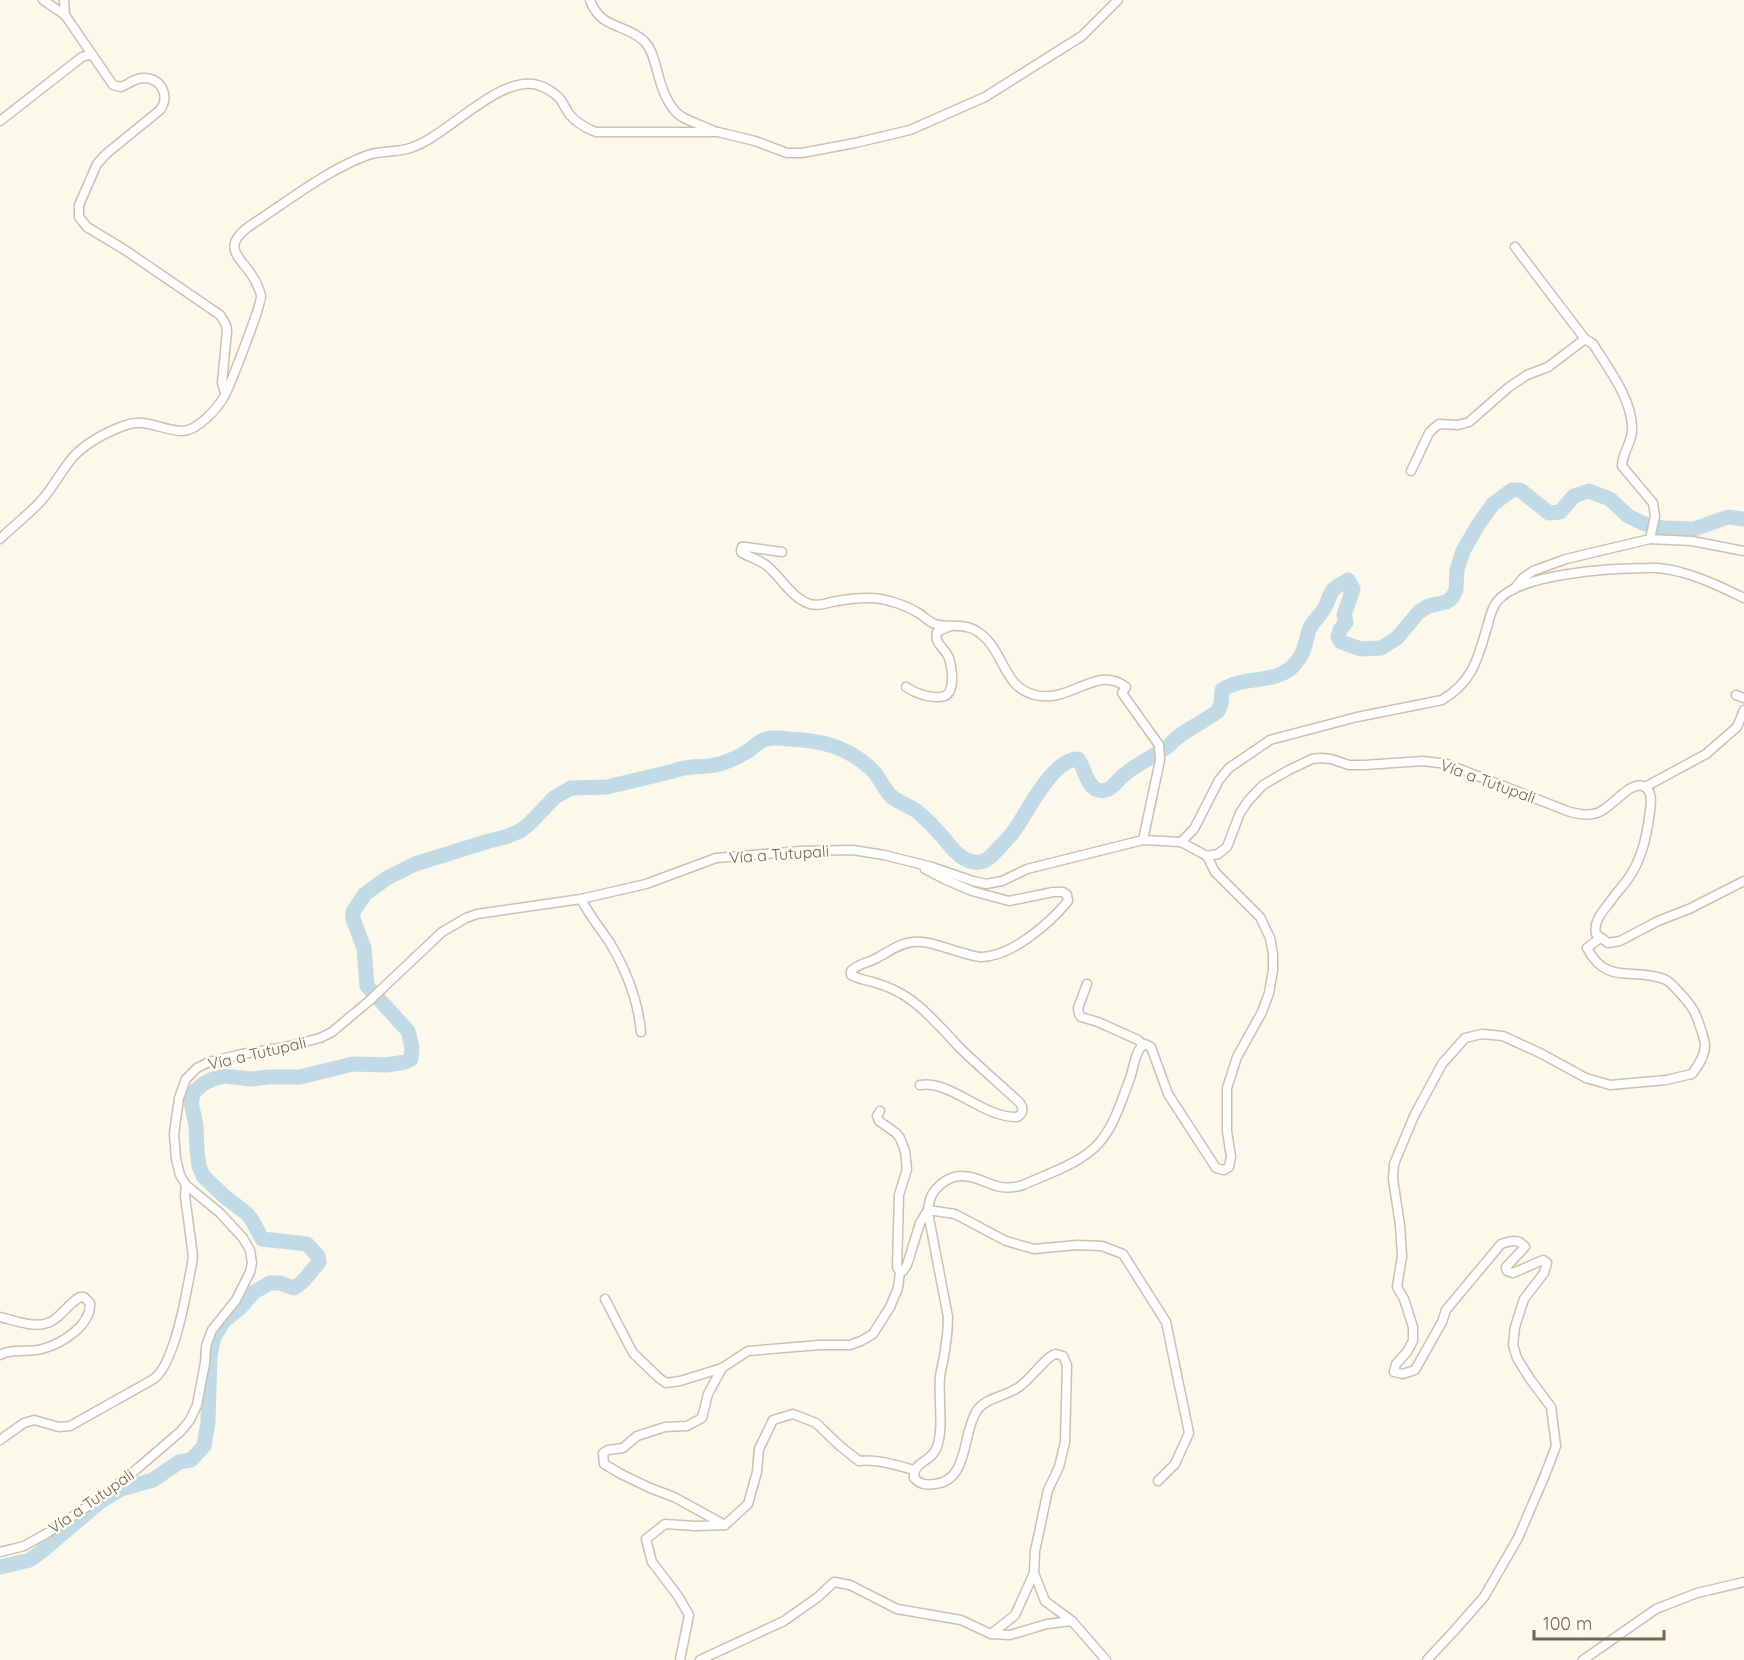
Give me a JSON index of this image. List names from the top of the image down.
{
  "streets": {
    "street": ["Vía a Tutupali"]
  },
  "scale_bar": "100 m"
}
